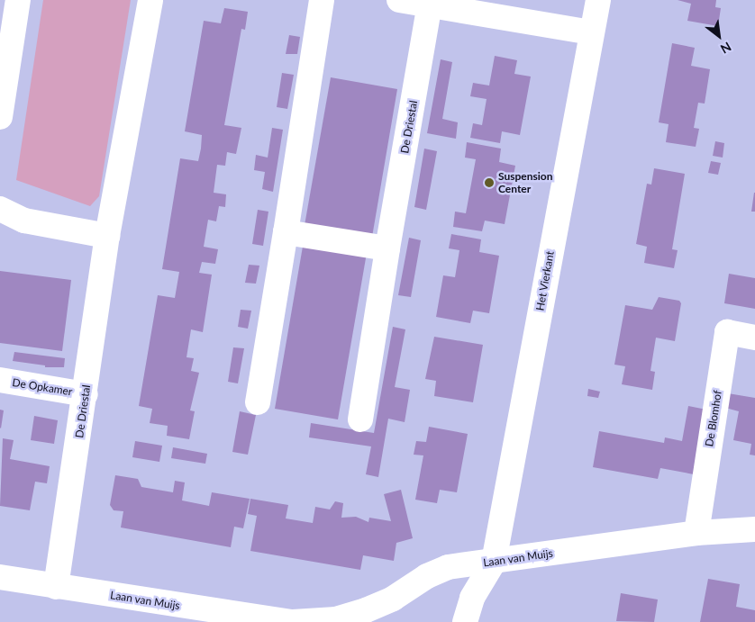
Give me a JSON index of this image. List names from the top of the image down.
{
  "streets": {
    "street": [
      "De Driestal",
      "Het Vierkant",
      "De Opkamer",
      "De Blomhof",
      "Laan van Muijs"
    ]
  },
  "crossings": [
    ["De Driestal", "De Opkamer"],
    ["De Driestal", "Laan van Muijs"],
    ["Het Vierkant", "Laan van Muijs"],
    ["De Blomhof", "Laan van Muijs"]
  ],
  "places": ["Suspension Center"],
  "north": "bottom right"
}
